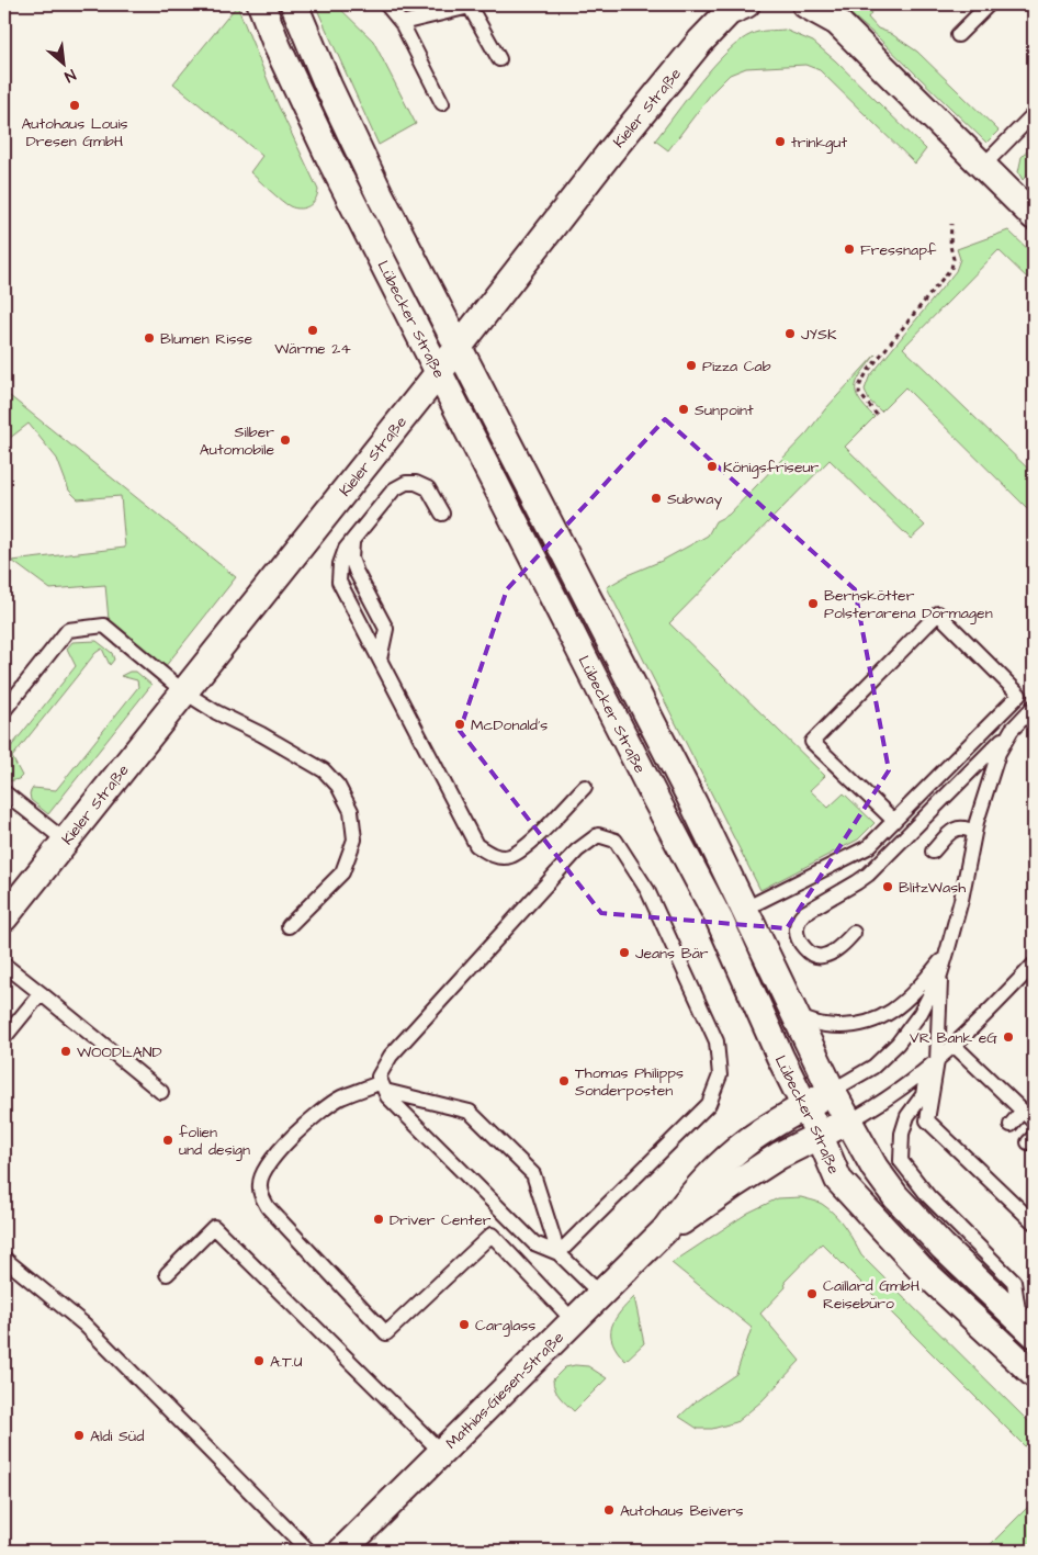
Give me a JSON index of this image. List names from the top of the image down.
{
  "streets": {
    "street": ["Kieler Straße", "Lübecker Straße", "Mathias-Giesen-Straße"]
  },
  "crossings": [
    ["Kieler Straße", "Lübecker Straße"],
    ["Lübecker Straße", "Mathias-Giesen-Straße"]
  ],
  "places": [
    "Autohaus Louis Dresen GmbH",
    "trinkgut",
    "Fressnapf",
    "Wärme 24",
    "JYSK",
    "Blumen Risse",
    "Pizza Cab",
    "Sunpoint",
    "Silber Automobile",
    "Königsfriseur",
    "Subway",
    "Bernskötter Polsterarena Dormagen",
    "McDonald's",
    "BlitzWash",
    "Jeans Bär",
    "VR Bank eG",
    "WOODLAND",
    "Thomas Philipps Sonderposten",
    "folien und design",
    "Driver Center",
    "Caillard GmbH Reisebüro",
    "Carglass",
    "A.T.U",
    "Aldi Süd",
    "Autohaus Beivers"
  ],
  "north": "bottom right"
}
